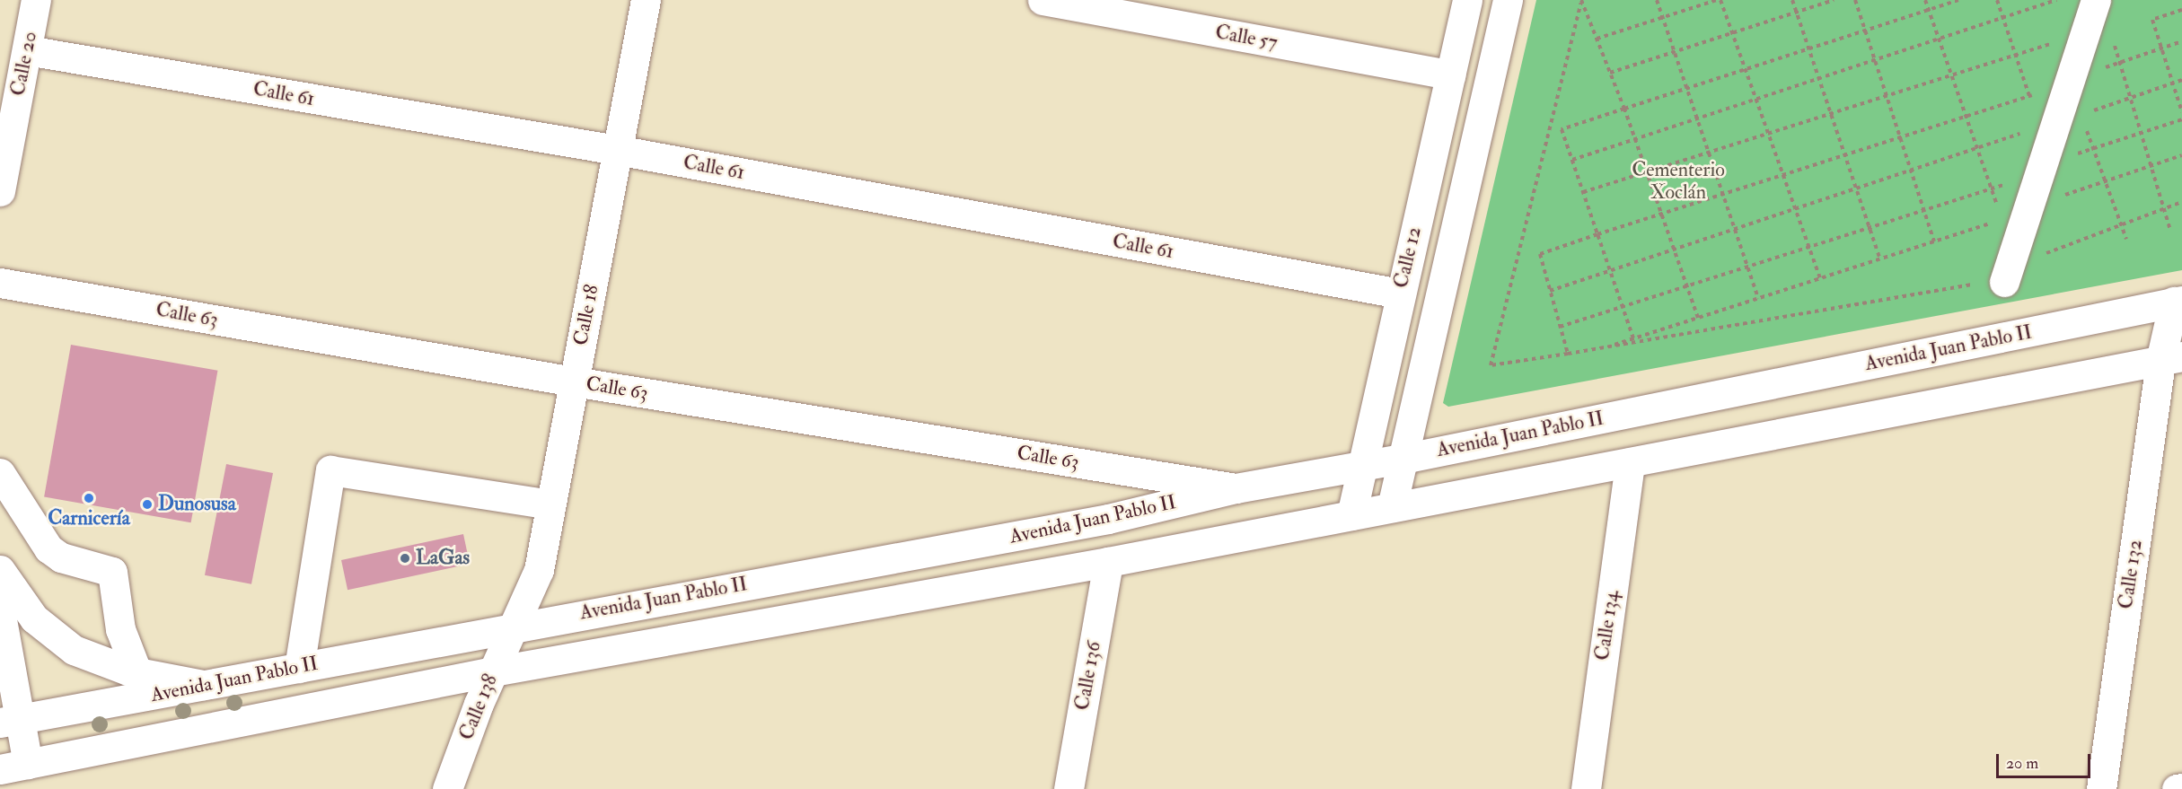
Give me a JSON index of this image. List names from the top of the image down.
{
  "streets": {
    "street": [
      "Calle 57",
      "Calle 20",
      "Calle 61",
      "Calle 12",
      "Calle 63",
      "Calle 18",
      "Avenida Juan Pablo II",
      "Calle 132",
      "Calle 134",
      "Calle 136",
      "Calle 138"
    ]
  },
  "crossings": [
    ["Calle 57", "Calle 12"],
    ["Calle 20", "Calle 61"],
    ["Calle 61", "Calle 12"],
    ["Calle 61", "Calle 18"],
    ["Calle 12", "Avenida Juan Pablo II"],
    ["Calle 63", "Calle 18"],
    ["Calle 63", "Avenida Juan Pablo II"],
    ["Calle 18", "Avenida Juan Pablo II"],
    ["Calle 18", "Calle 138"],
    ["Avenida Juan Pablo II", "Calle 132"],
    ["Avenida Juan Pablo II", "Calle 134"],
    ["Avenida Juan Pablo II", "Calle 136"],
    ["Avenida Juan Pablo II", "Calle 138"]
  ],
  "parks": ["Cementerio Xoclán"],
  "places": ["Carnicería", "Dunosusa", "LaGas"],
  "scale_bar": "20 m"
}
